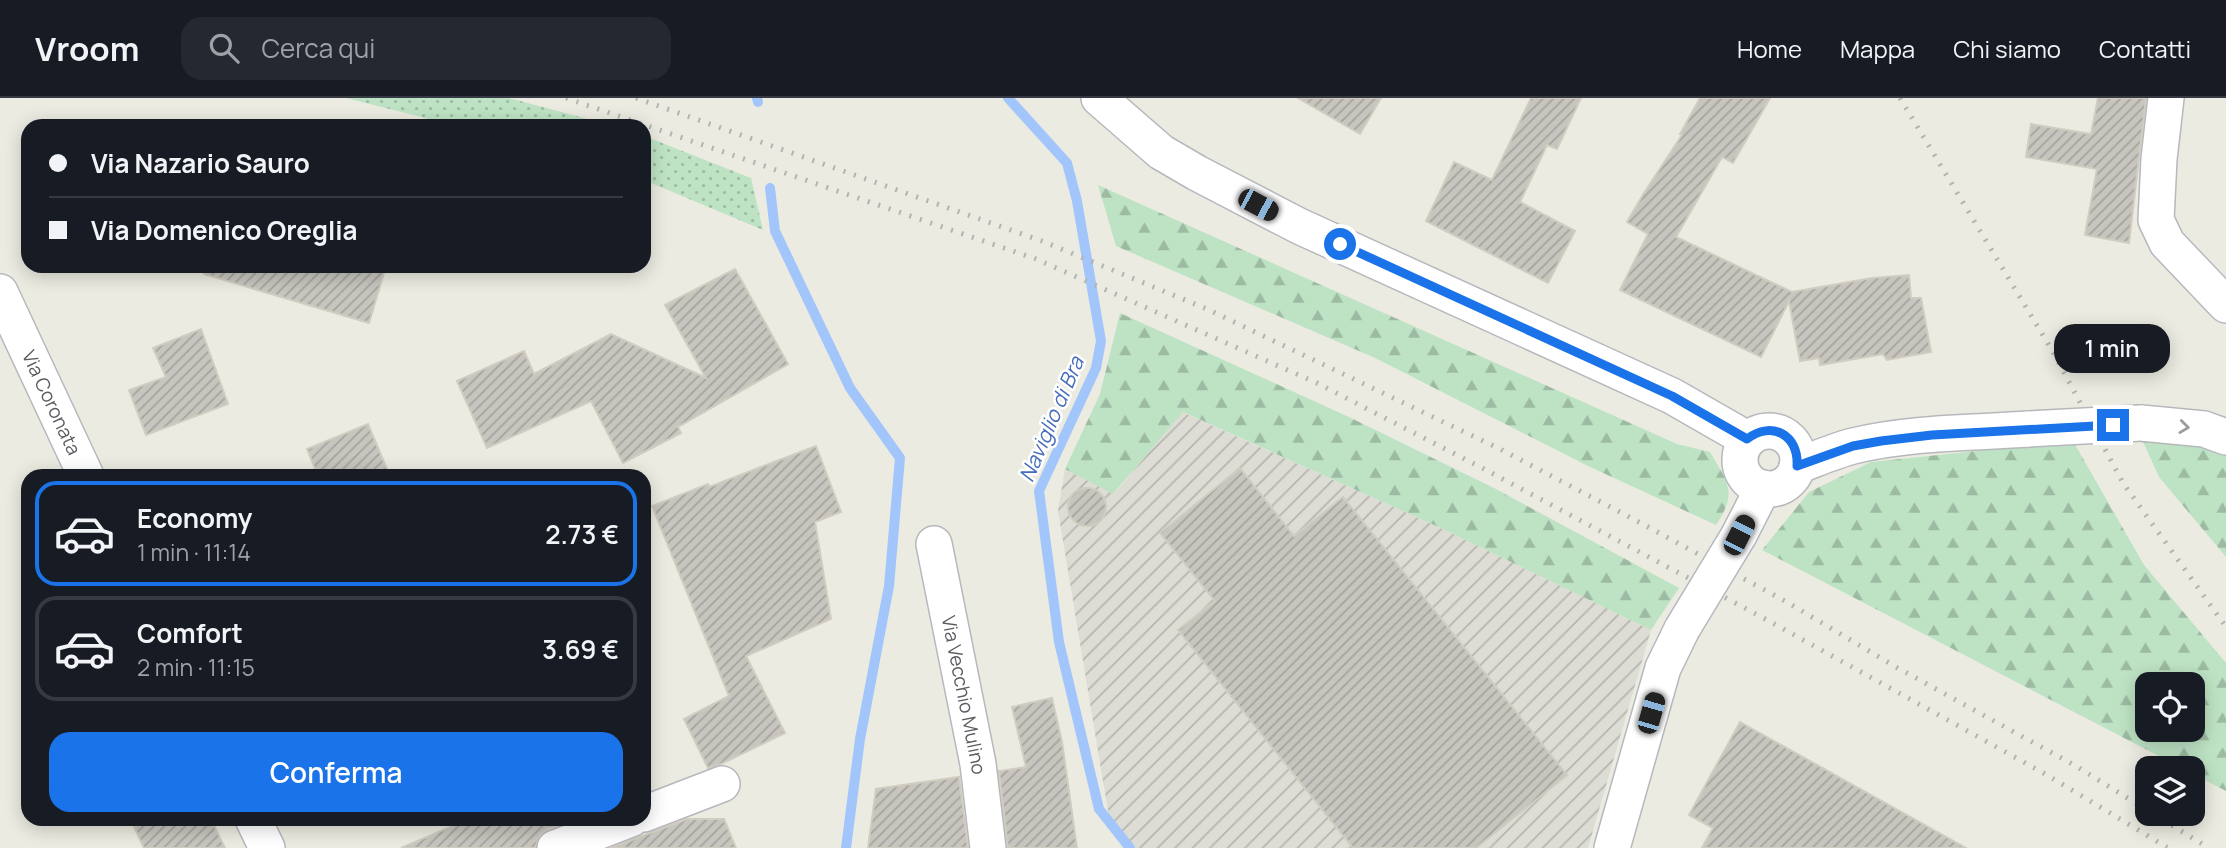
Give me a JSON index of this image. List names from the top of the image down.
{
  "streets": {
    "street": ["Via Coronata", "Via Vecchio Mulino"]
  },
  "water": ["Naviglio di Bra"],
  "page": {
    "header": "Vroom",
    "search": "Cerca qui",
    "nav": [
      "Home",
      "Mappa",
      "Chi siamo",
      "Contatti"
    ],
    "banner": ["Via Nazario Sauro", "Via Domenico Oreglia"],
    "bubble": "1 min",
    "list": [
      {
        "name": "Economy",
        "note": "1 min · 11:14",
        "value": "2.73 €"
      },
      {
        "name": "Comfort",
        "note": "2 min · 11:15",
        "value": "3.69 €"
      }
    ],
    "buttons": "Conferma"
  }
}
